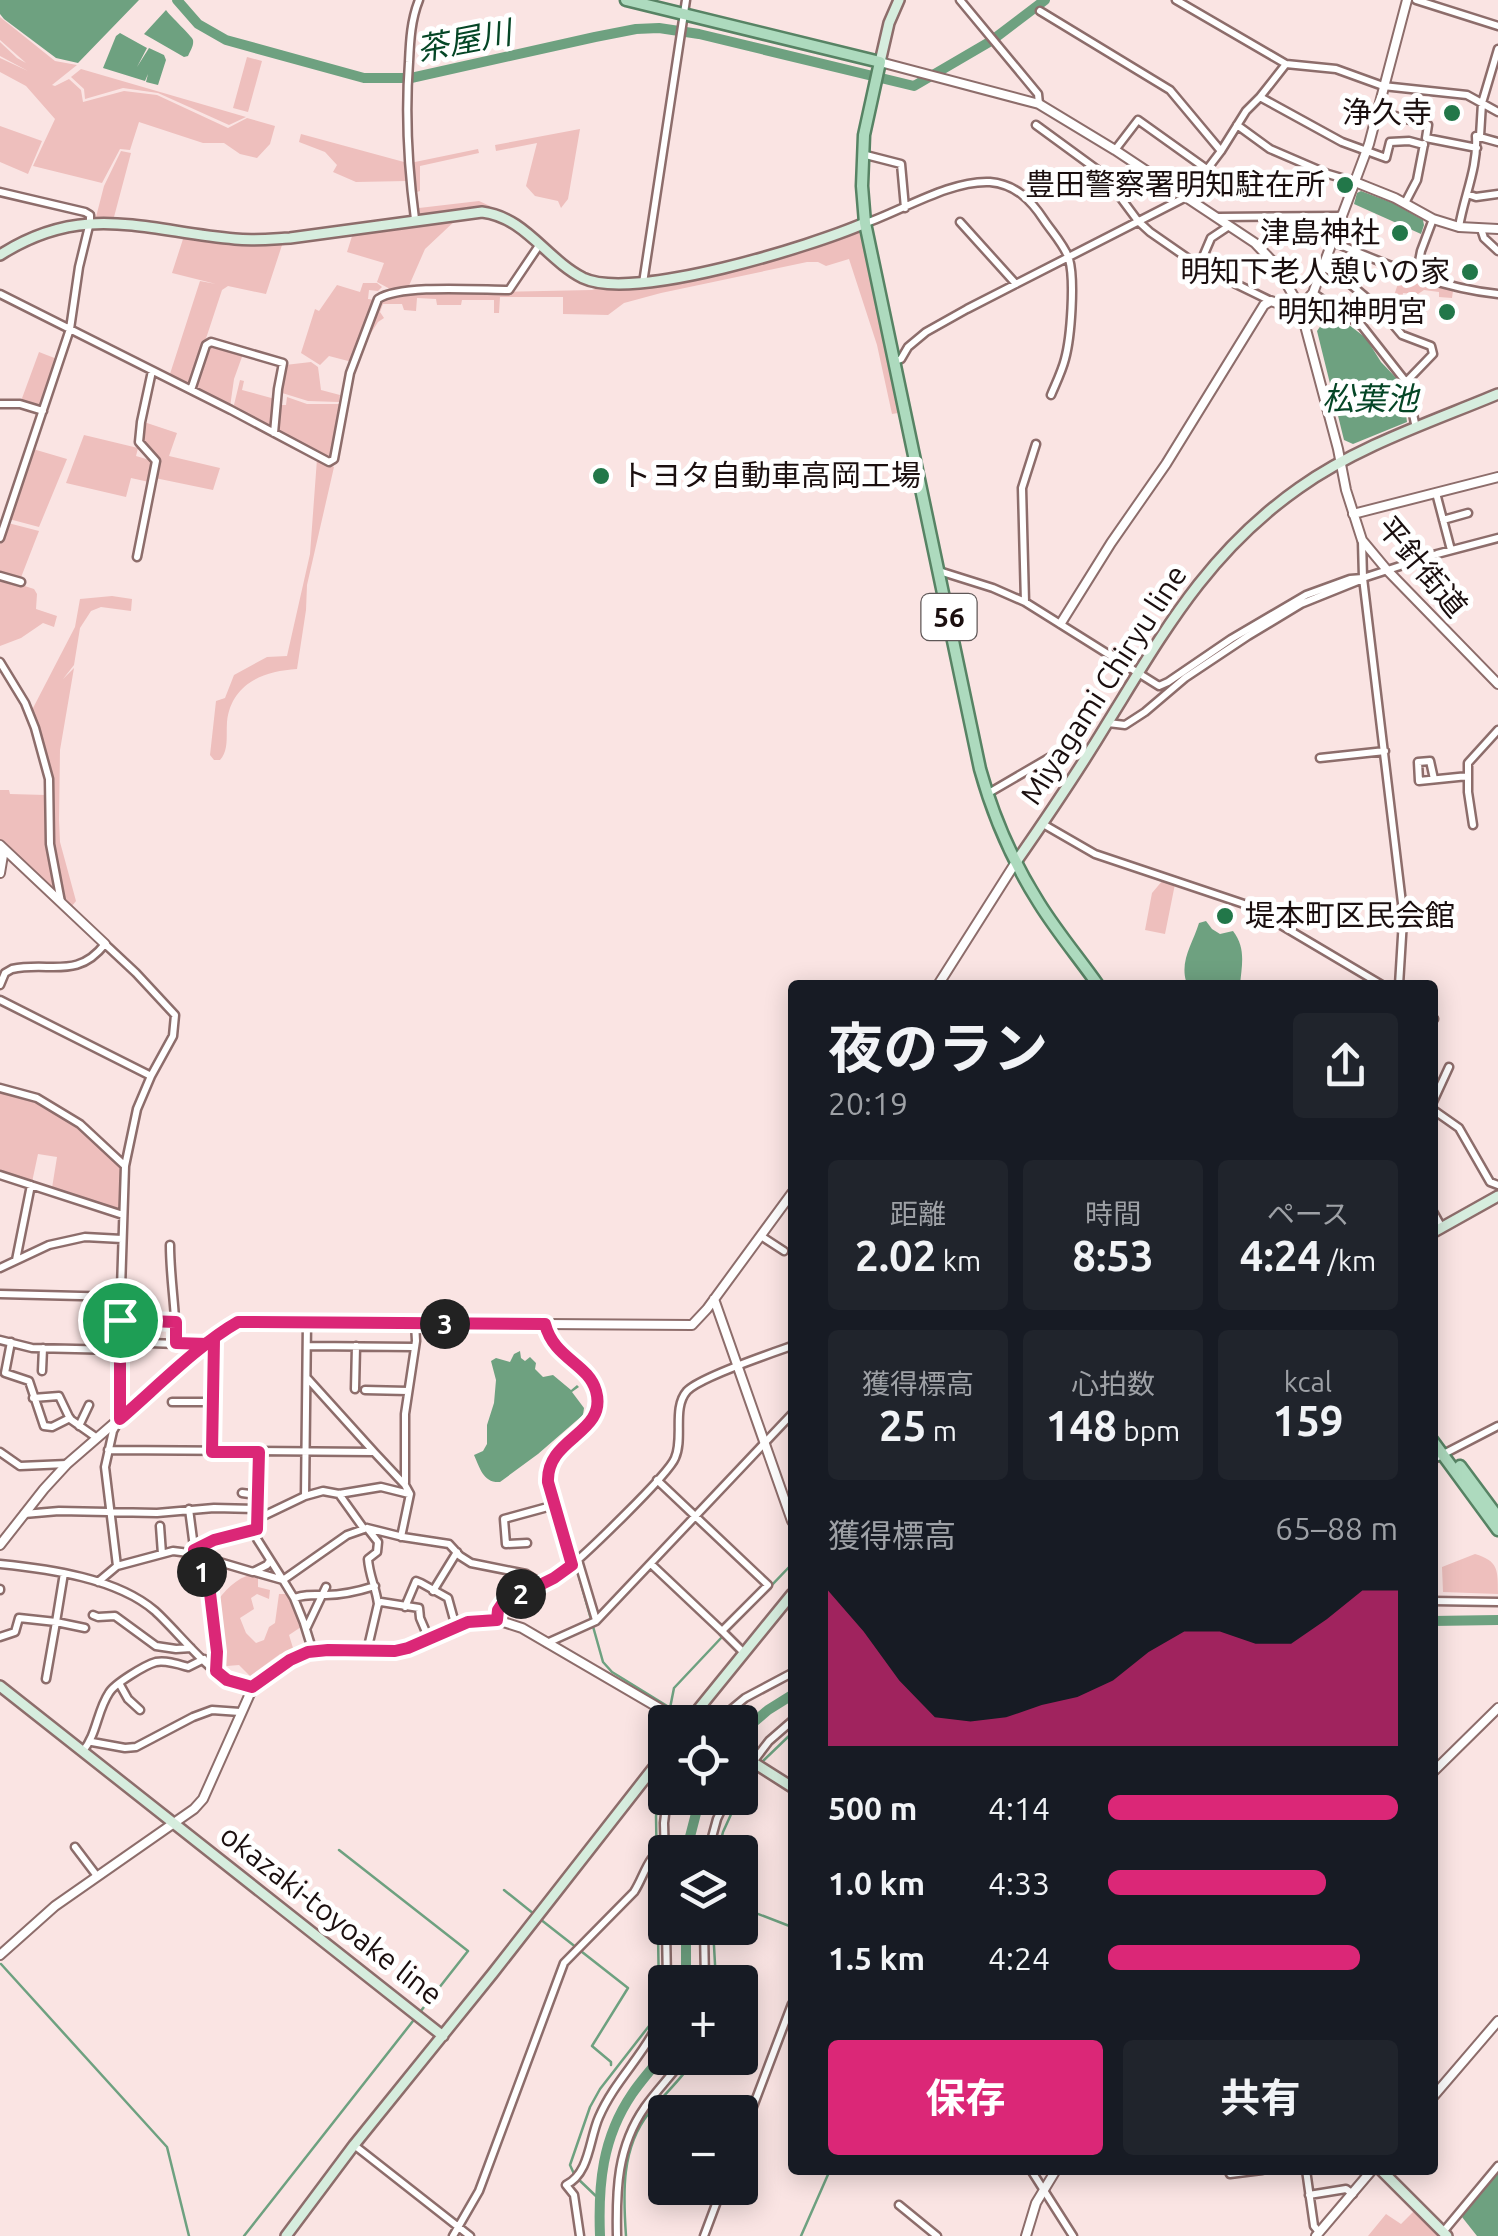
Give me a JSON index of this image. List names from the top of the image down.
{
  "streets": {
    "main road": ["56", "Miyagami Chiryu line", "okazaki-toyoake line"],
    "street": ["平針街道"]
  },
  "crossings": [
    ["平針街道", "56"],
    ["平針街道", "Miyagami Chiryu line"],
    ["56", "Miyagami Chiryu line"]
  ],
  "water": ["茶屋川", "松葉池"],
  "places": [
    "浄久寺",
    "豊田警察署明知駐在所",
    "津島神社",
    "明知下老人憩いの家",
    "明知神明宮",
    "トヨタ自動車高岡工場",
    "堤本町区民会館"
  ],
  "page": {
    "heading": ["夜のラン", "20:19"],
    "stats": [
      ["距離", "2.02 km"],
      ["時間", "8:53"],
      ["ペース", "4:24 /km"],
      ["獲得標高", "25 m"],
      ["心拍数", "148 bpm"],
      ["kcal", "159"]
    ],
    "pins": ["3", "1", "2"],
    "chart": ["獲得標高", "65–88 m"],
    "map_buttons": ["+", "−"],
    "list": [
      {
        "name": "500 m",
        "note": "4:14"
      },
      {
        "name": "1.0 km",
        "note": "4:33"
      },
      {
        "name": "1.5 km",
        "note": "4:24"
      }
    ],
    "buttons": ["保存", "共有"]
  }
}
